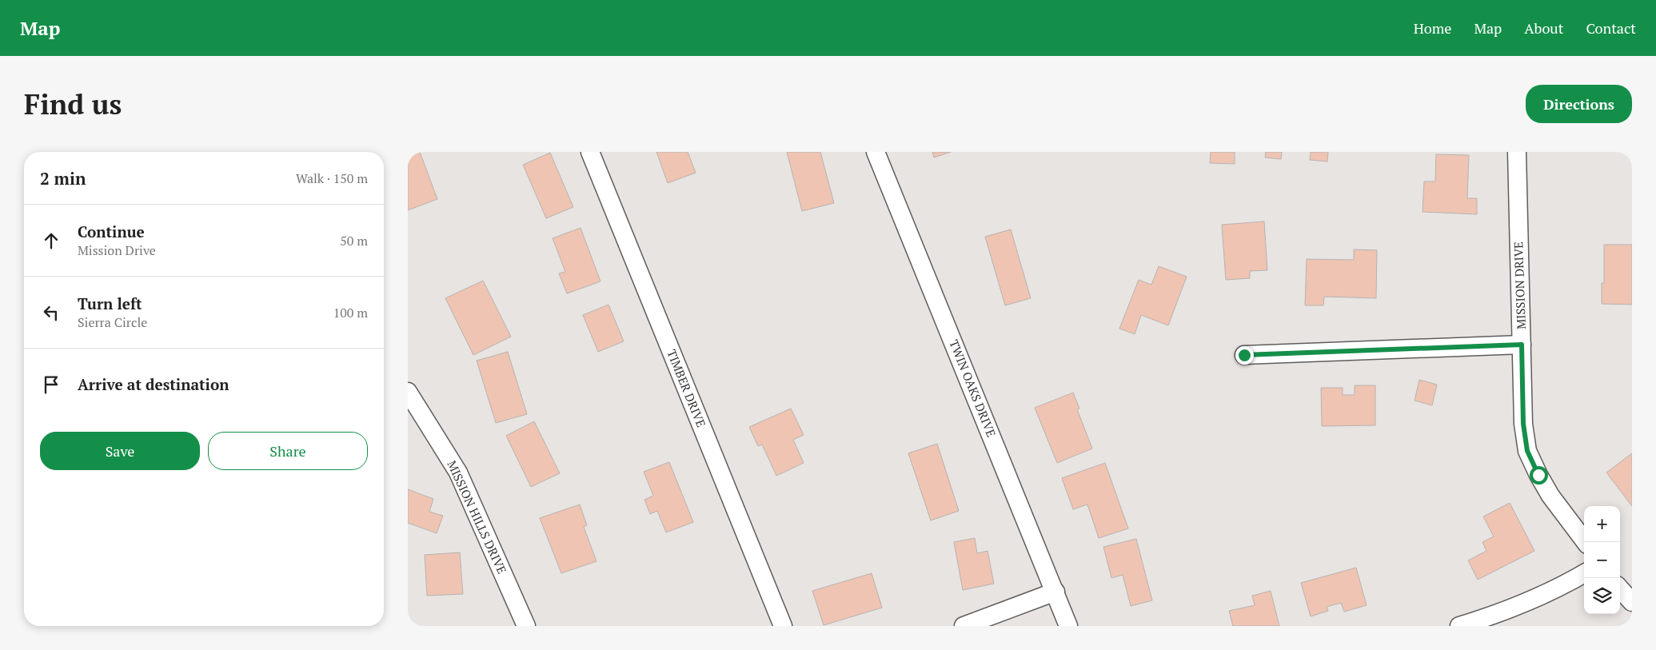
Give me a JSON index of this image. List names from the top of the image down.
{
  "streets": {
    "street": [
      "MISSION DRIVE",
      "TIMBER DRIVE",
      "TWIN OAKS DRIVE",
      "MISSION HILLS DRIVE"
    ]
  },
  "page": {
    "header": "Map",
    "nav": [
      "Home",
      "Map",
      "About",
      "Contact"
    ],
    "buttons": [
      "Directions",
      ["Save", "Share"]
    ],
    "title": "Find us",
    "heading": ["2 min", "Walk · 150 m"],
    "list": [
      ["Continue", "Mission Drive", "50 m"],
      ["Turn left", "Sierra Circle", "100 m"],
      "Arrive at destination"
    ],
    "map_buttons": ["+", "−"]
  }
}
